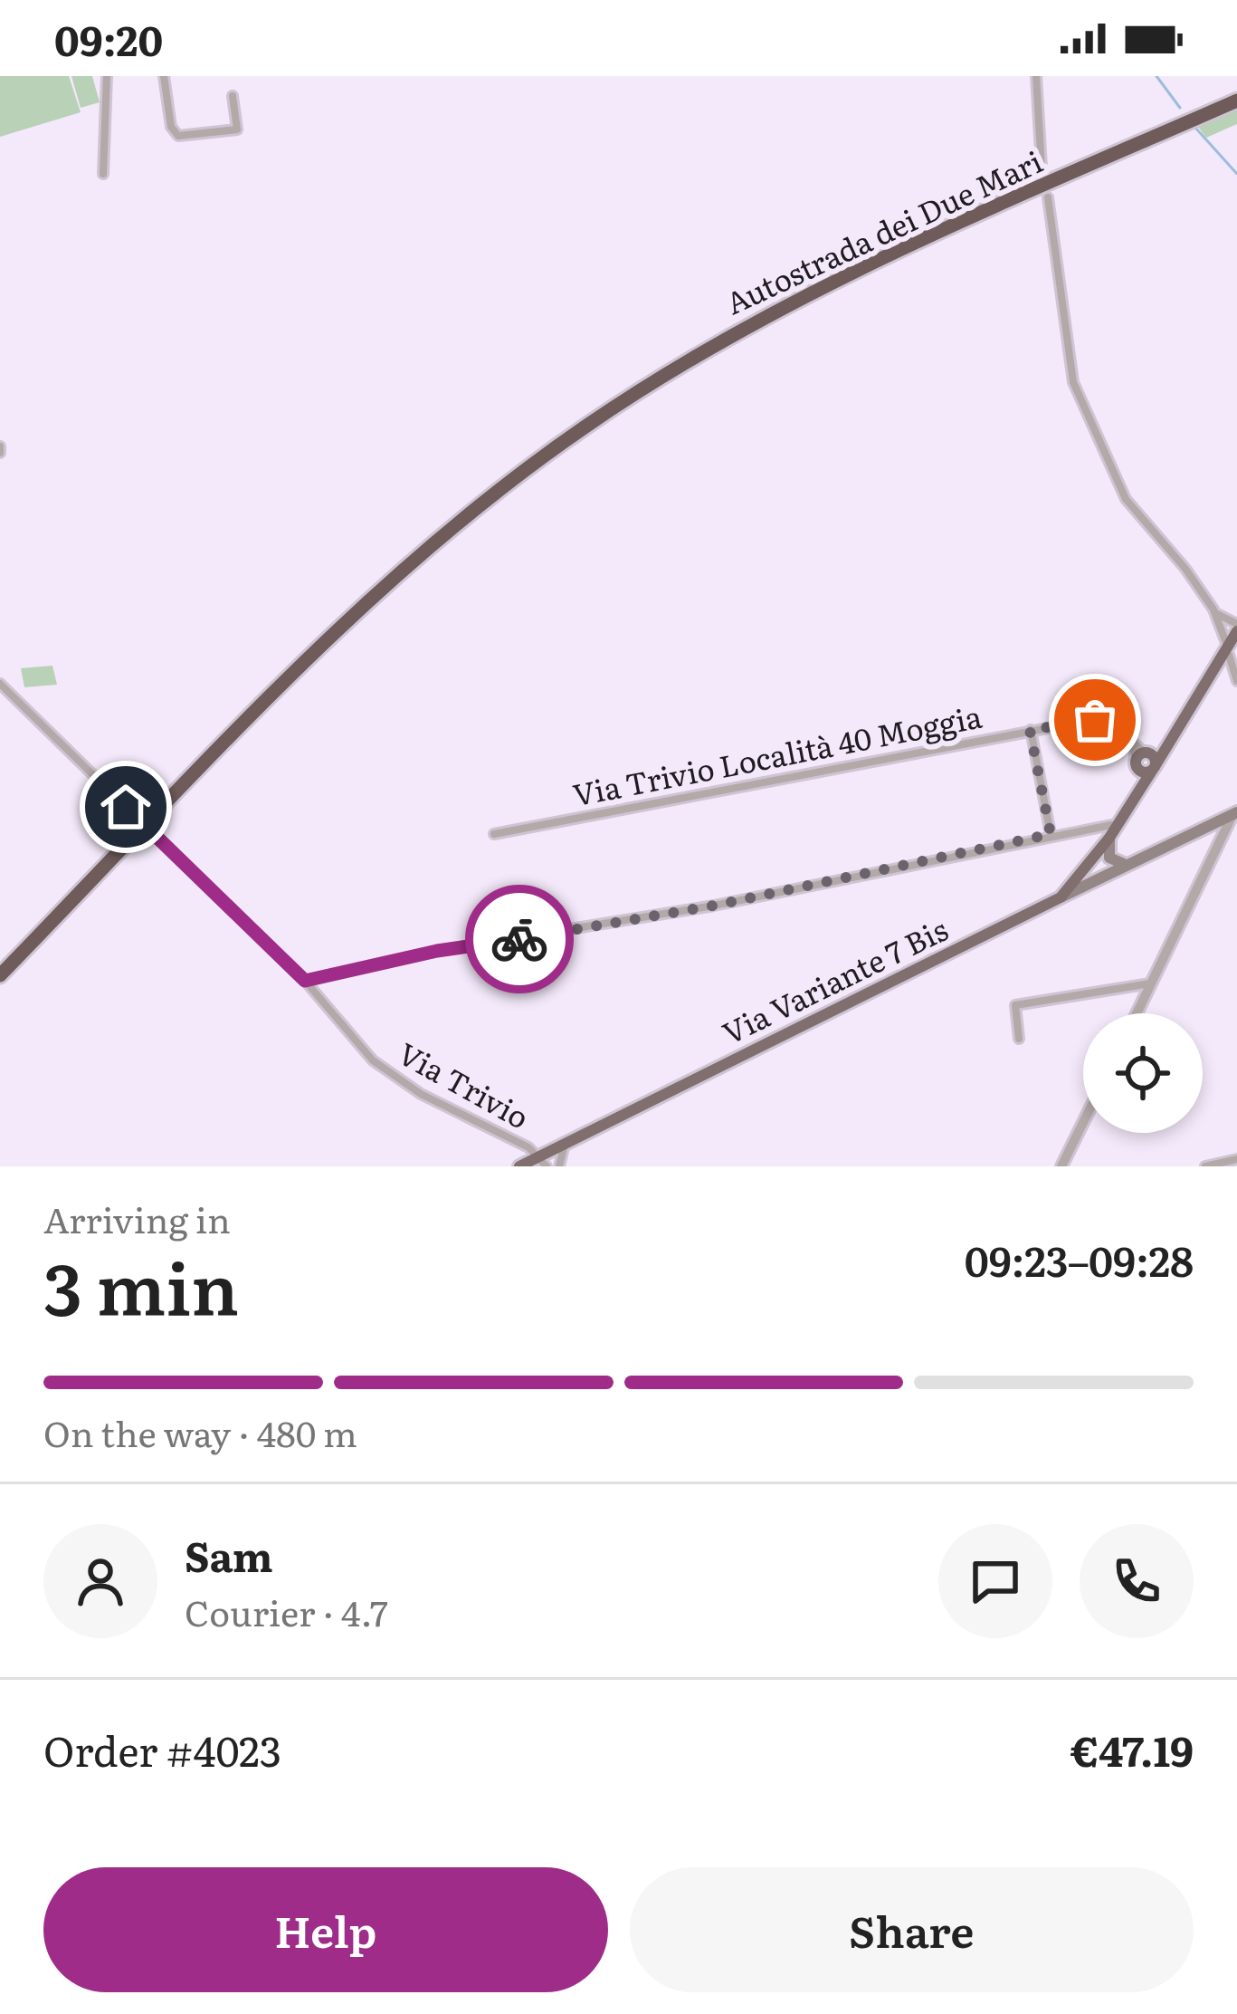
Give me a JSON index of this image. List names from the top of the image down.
{
  "streets": {
    "highway": ["Autostrada dei Due Mari"],
    "main road": ["Via Variante 7 Bis"],
    "street": ["Via Trivio Località 40 Moggia", "Via Trivio"]
  },
  "crossings": [
    ["Via Trivio Località 40 Moggia", "Via Variante 7 Bis"],
    ["Via Variante 7 Bis", "Via Trivio"]
  ],
  "page": {
    "status": "09:20",
    "heading": ["3 min", "Arriving in", "09:23–09:28"],
    "panel": [
      "Sam",
      "Courier · 4.7",
      "Order #4023",
      "€47.19"
    ],
    "bar": "On the way · 480 m",
    "buttons": ["Help", "Share"]
  }
}
